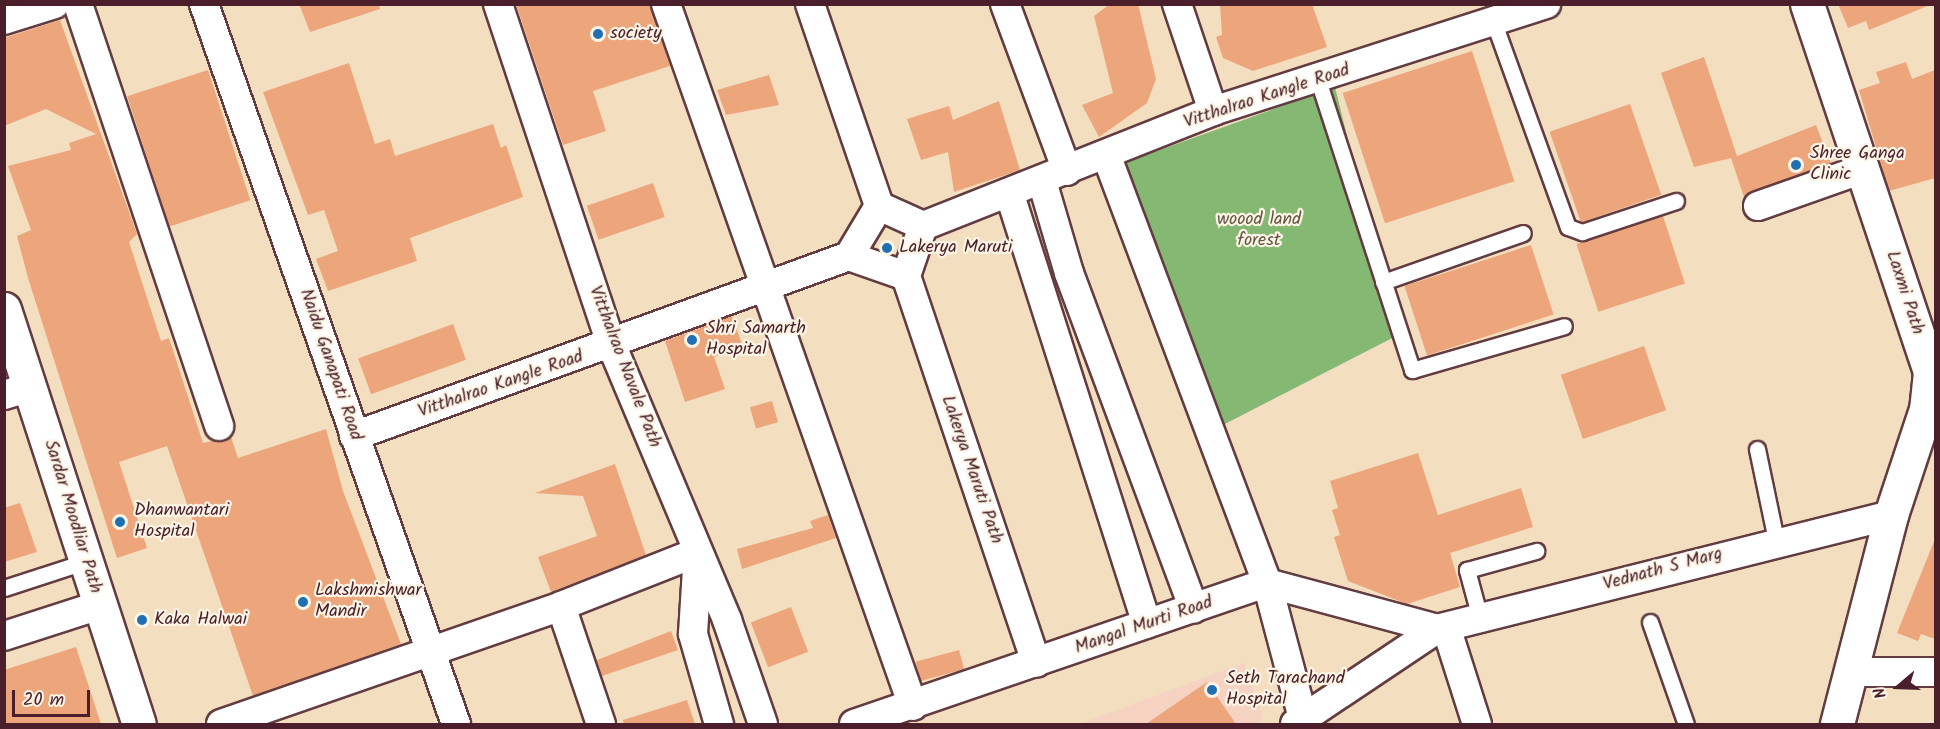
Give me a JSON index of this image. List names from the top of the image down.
{
  "streets": {
    "street": [
      "Vitthalrao Kangle Road",
      "Laxmi Path",
      "Naidu Ganapati Road",
      "Vitthalrao Navale Path",
      "Lakerya Maruti Path",
      "Sardar Moodliar Path",
      "Vednath S Marg",
      "Mangal Murti Road"
    ]
  },
  "crossings": [
    ["Vitthalrao Kangle Road", "Naidu Ganapati Road"],
    ["Vitthalrao Kangle Road", "Vitthalrao Navale Path"],
    ["Laxmi Path", "Vednath S Marg"],
    ["Lakerya Maruti Path", "Mangal Murti Road"]
  ],
  "parks": ["woood land forest"],
  "places": [
    "society",
    "Shree Ganga Clinic",
    "Lakerya Maruti",
    "Shri Samarth Hospital",
    "Dhanwantari Hospital",
    "Lakshmishwar Mandir",
    "Kaka Halwai",
    "Seth Tarachand Hospital"
  ],
  "scale_bar": "20 m",
  "north": "left"
}
